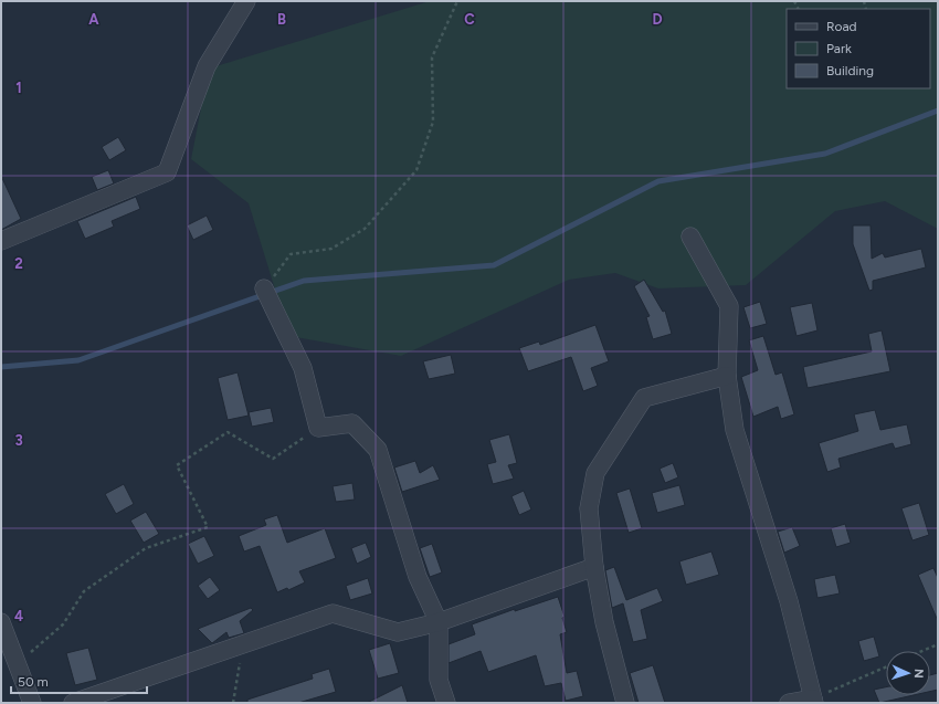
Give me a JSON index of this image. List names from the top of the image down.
{
  "legend": ["Road", "Park", "Building"],
  "scale_bar": "50 m",
  "north": "right",
  "grid": {
    "columns": [
      "A",
      "B",
      "C",
      "D"
    ],
    "rows": [
      "1",
      "2",
      "3",
      "4"
    ]
  }
}
